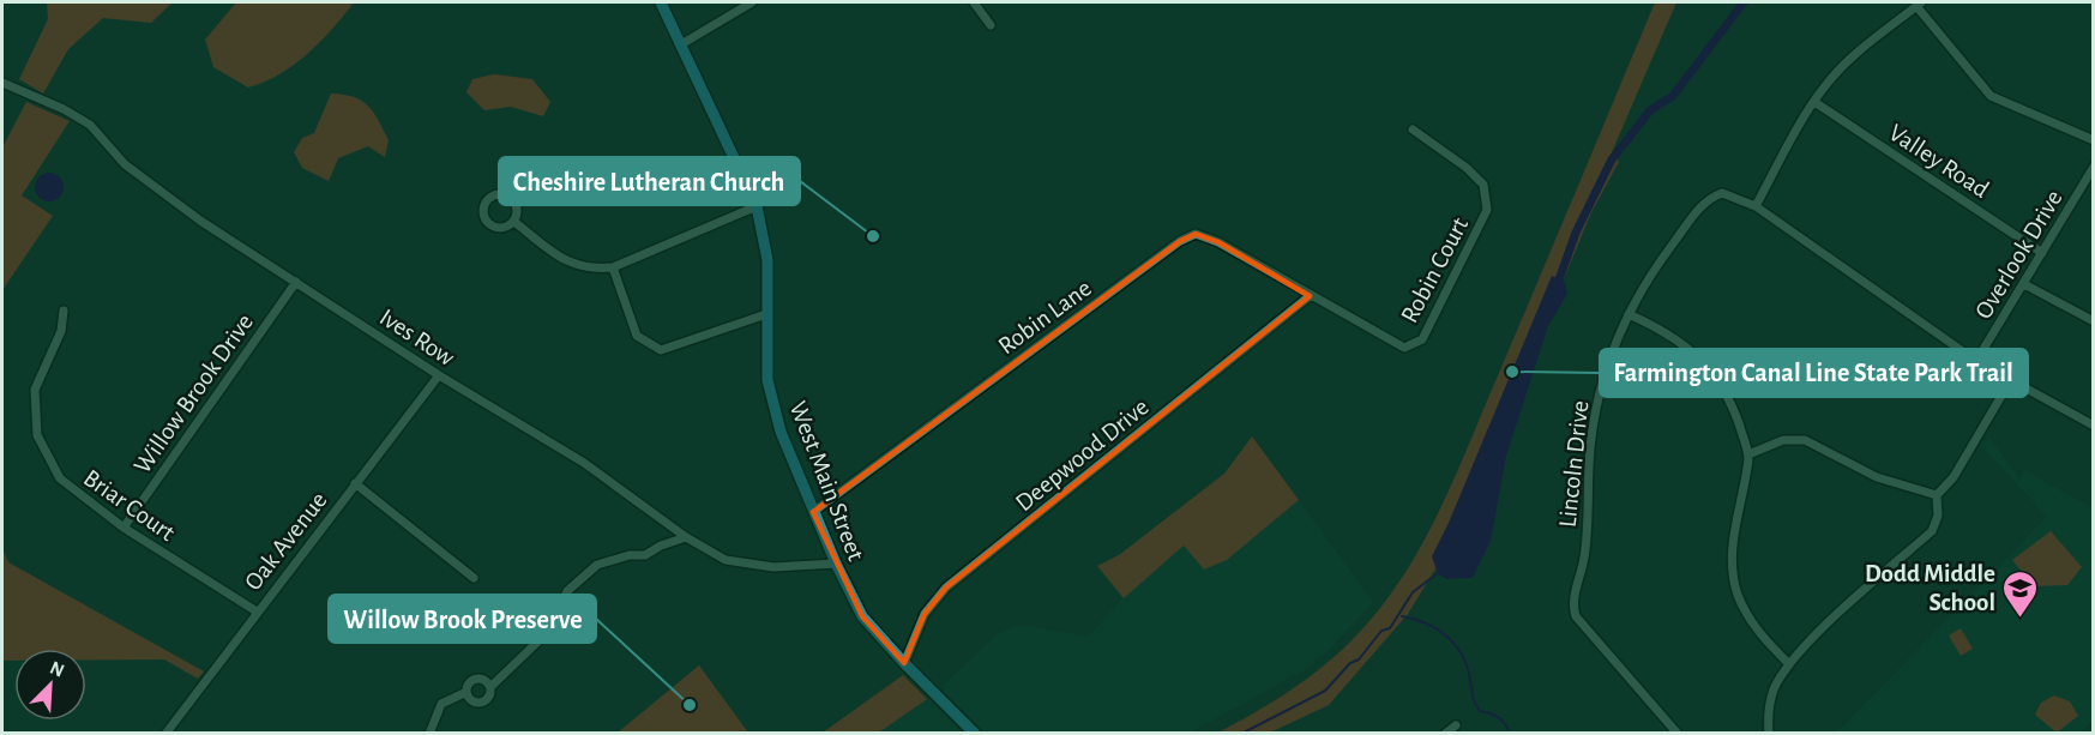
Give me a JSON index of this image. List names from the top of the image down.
{
  "streets": {
    "main road": ["West Main Street"],
    "street": [
      "Valley Road",
      "Overlook Drive",
      "Robin Court",
      "Robin Lane",
      "Ives Row",
      "Willow Brook Drive",
      "Deepwood Drive",
      "Lincoln Drive",
      "Briar Court",
      "Oak Avenue"
    ]
  },
  "crossings": [
    ["Valley Road", "Overlook Drive"],
    ["Overlook Drive", "Lincoln Drive"],
    ["Robin Court", "Robin Lane"],
    ["Robin Court", "Deepwood Drive"],
    ["Robin Lane", "Deepwood Drive"],
    ["Robin Lane", "West Main Street"],
    ["Ives Row", "Willow Brook Drive"],
    ["Ives Row", "West Main Street"],
    ["Ives Row", "Oak Avenue"],
    ["Willow Brook Drive", "Briar Court"],
    ["Deepwood Drive", "West Main Street"],
    ["Briar Court", "Oak Avenue"]
  ],
  "places": {
    "other": ["Cheshire Lutheran Church", "Farmington Canal Line State Park Trail", "Willow Brook Preserve"],
    "school or university": ["Dodd Middle School"]
  },
  "north": "top right"
}
